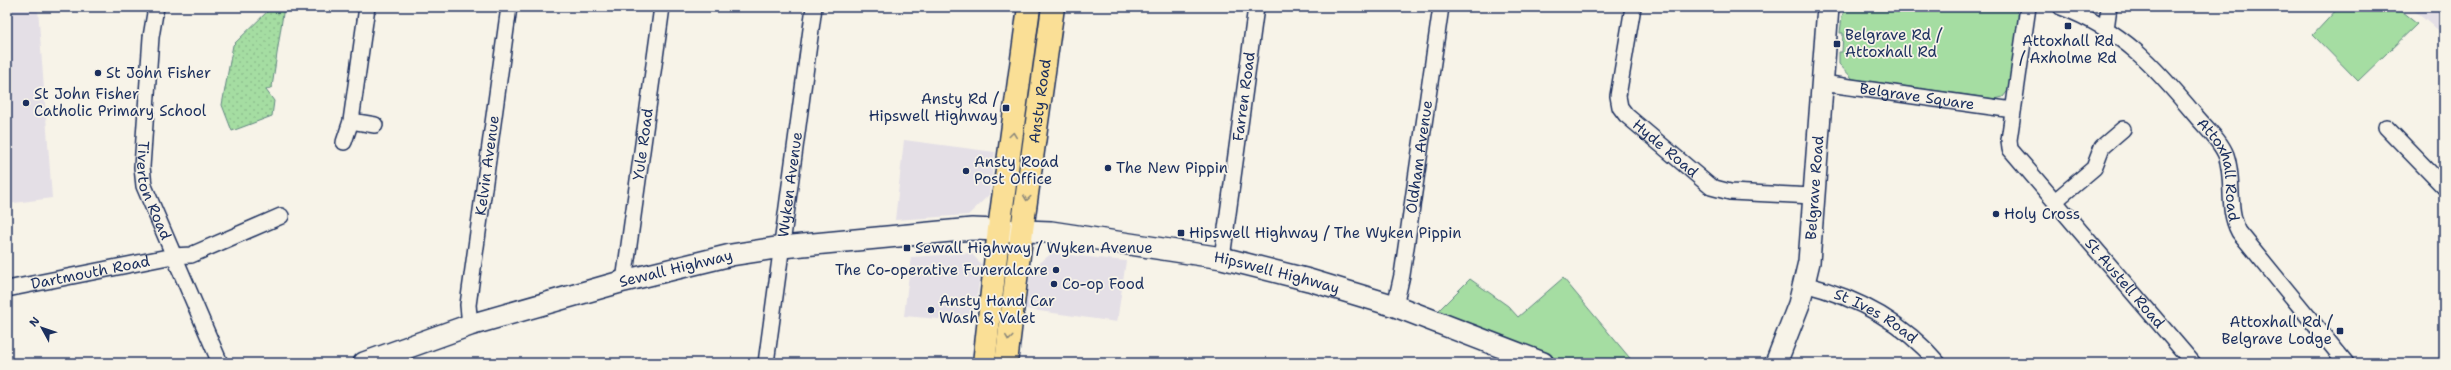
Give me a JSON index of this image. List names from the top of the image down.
{
  "streets": {
    "highway": ["Ansty Road"],
    "street": [
      "Belgrave Square",
      "Farren Road",
      "Yule Road",
      "Hyde Road",
      "Oldham Avenue",
      "Kelvin Avenue",
      "Attoxhall Road",
      "Wyken Avenue",
      "Belgrave Road",
      "Tiverton Road",
      "Sewall Highway",
      "Dartmouth Road",
      "Hipswell Highway",
      "St Austell Road",
      "St Ives Road"
    ]
  },
  "crossings": [
    ["Belgrave Square", "Belgrave Road"],
    ["Belgrave Square", "St Austell Road"],
    ["Farren Road", "Hipswell Highway"],
    ["Ansty Road", "Sewall Highway"],
    ["Ansty Road", "Hipswell Highway"],
    ["Yule Road", "Sewall Highway"],
    ["Hyde Road", "Belgrave Road"],
    ["Oldham Avenue", "Hipswell Highway"],
    ["Kelvin Avenue", "Sewall Highway"],
    ["Wyken Avenue", "Sewall Highway"],
    ["Belgrave Road", "St Ives Road"],
    ["Tiverton Road", "Dartmouth Road"],
    ["Sewall Highway", "Hipswell Highway"]
  ],
  "places": {
    "transit": [
      "Attoxhall Rd / Axholme Rd",
      "Belgrave Rd / Attoxhall Rd",
      "Ansty Rd / Hipswell Highway",
      "Hipswell Highway / The Wyken Pippin",
      "Sewall Highway / Wyken Avenue",
      "Attoxhall Rd / Belgrave Lodge"
    ],
    "other": [
      "St John Fisher",
      "St John Fisher Catholic Primary School",
      "The New Pippin",
      "Ansty Road Post Office",
      "Holy Cross",
      "The Co-operative Funeralcare",
      "Co-op Food",
      "Ansty Hand Car Wash & Valet"
    ]
  },
  "north": "top left"
}
